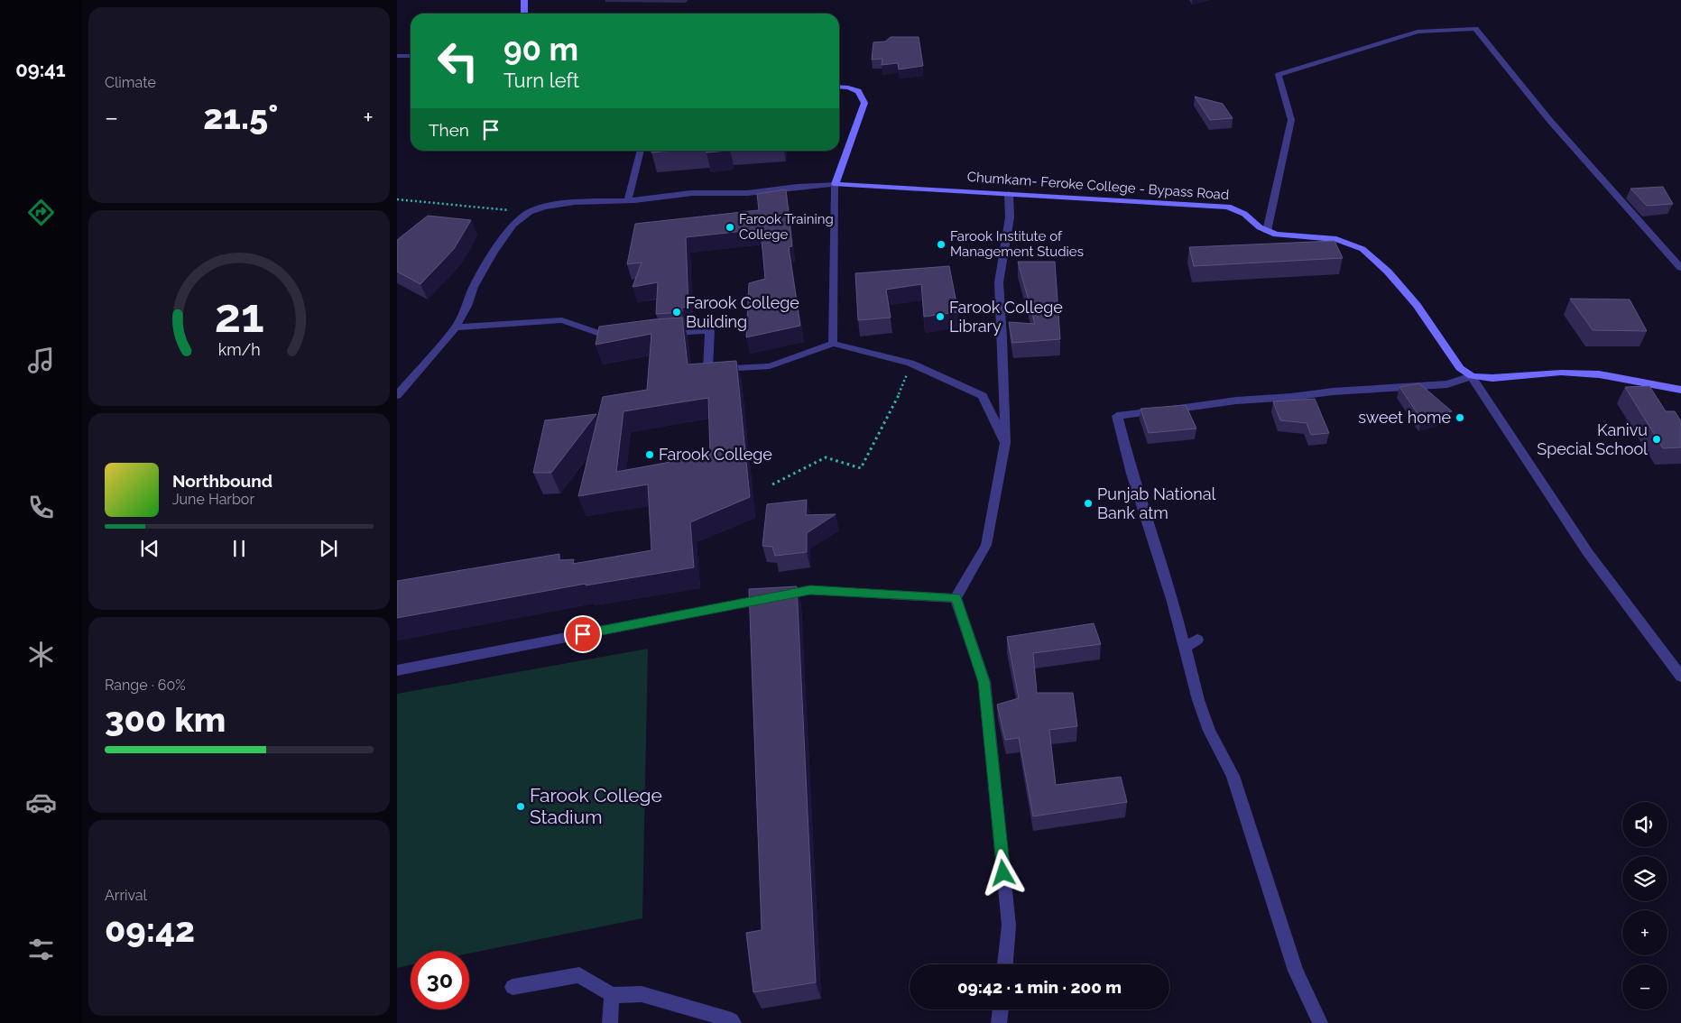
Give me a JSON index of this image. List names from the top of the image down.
{
  "streets": {
    "main road": ["Chumkam- Feroke College - Bypass Road"]
  },
  "places": [
    "Farook Training College",
    "Farook Institute of Management Studies",
    "Farook College Building",
    "Farook College Library",
    "sweet home",
    "Kanivu Special School",
    "Farook College",
    "Punjab National Bank atm",
    "Farook College Stadium"
  ],
  "page": {
    "tabs": "09:41",
    "tile": [
      "Climate",
      ["Range · 60%", "300 km"],
      ["Arrival", "09:42"]
    ],
    "turn": ["90 m", "Turn left"],
    "heat": ["−", "21.5°", "+"],
    "then": "Then",
    "song": ["Northbound", "June Harbor"],
    "map_buttons": ["+", "−"],
    "limit": "30",
    "trip": "09:42 · 1 min · 200 m",
    "gauge": ["21", "km/h"]
  }
}
